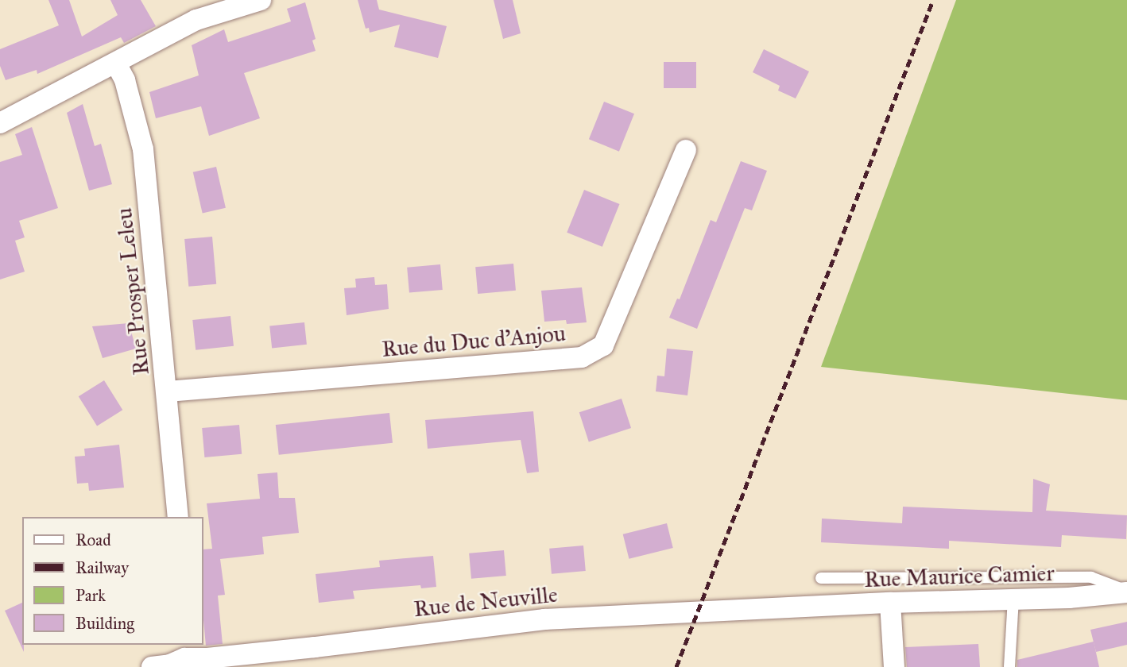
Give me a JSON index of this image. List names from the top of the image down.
{
  "streets": {
    "street": [
      "Rue Prosper Leleu",
      "Rue du Duc d'Anjou",
      "Rue Maurice Camier",
      "Rue de Neuville"
    ]
  },
  "crossings": [
    ["Rue Prosper Leleu", "Rue du Duc d'Anjou"],
    ["Rue Maurice Camier", "Rue de Neuville"]
  ],
  "legend": [
    "Road",
    "Railway",
    "Park",
    "Building"
  ]
}
